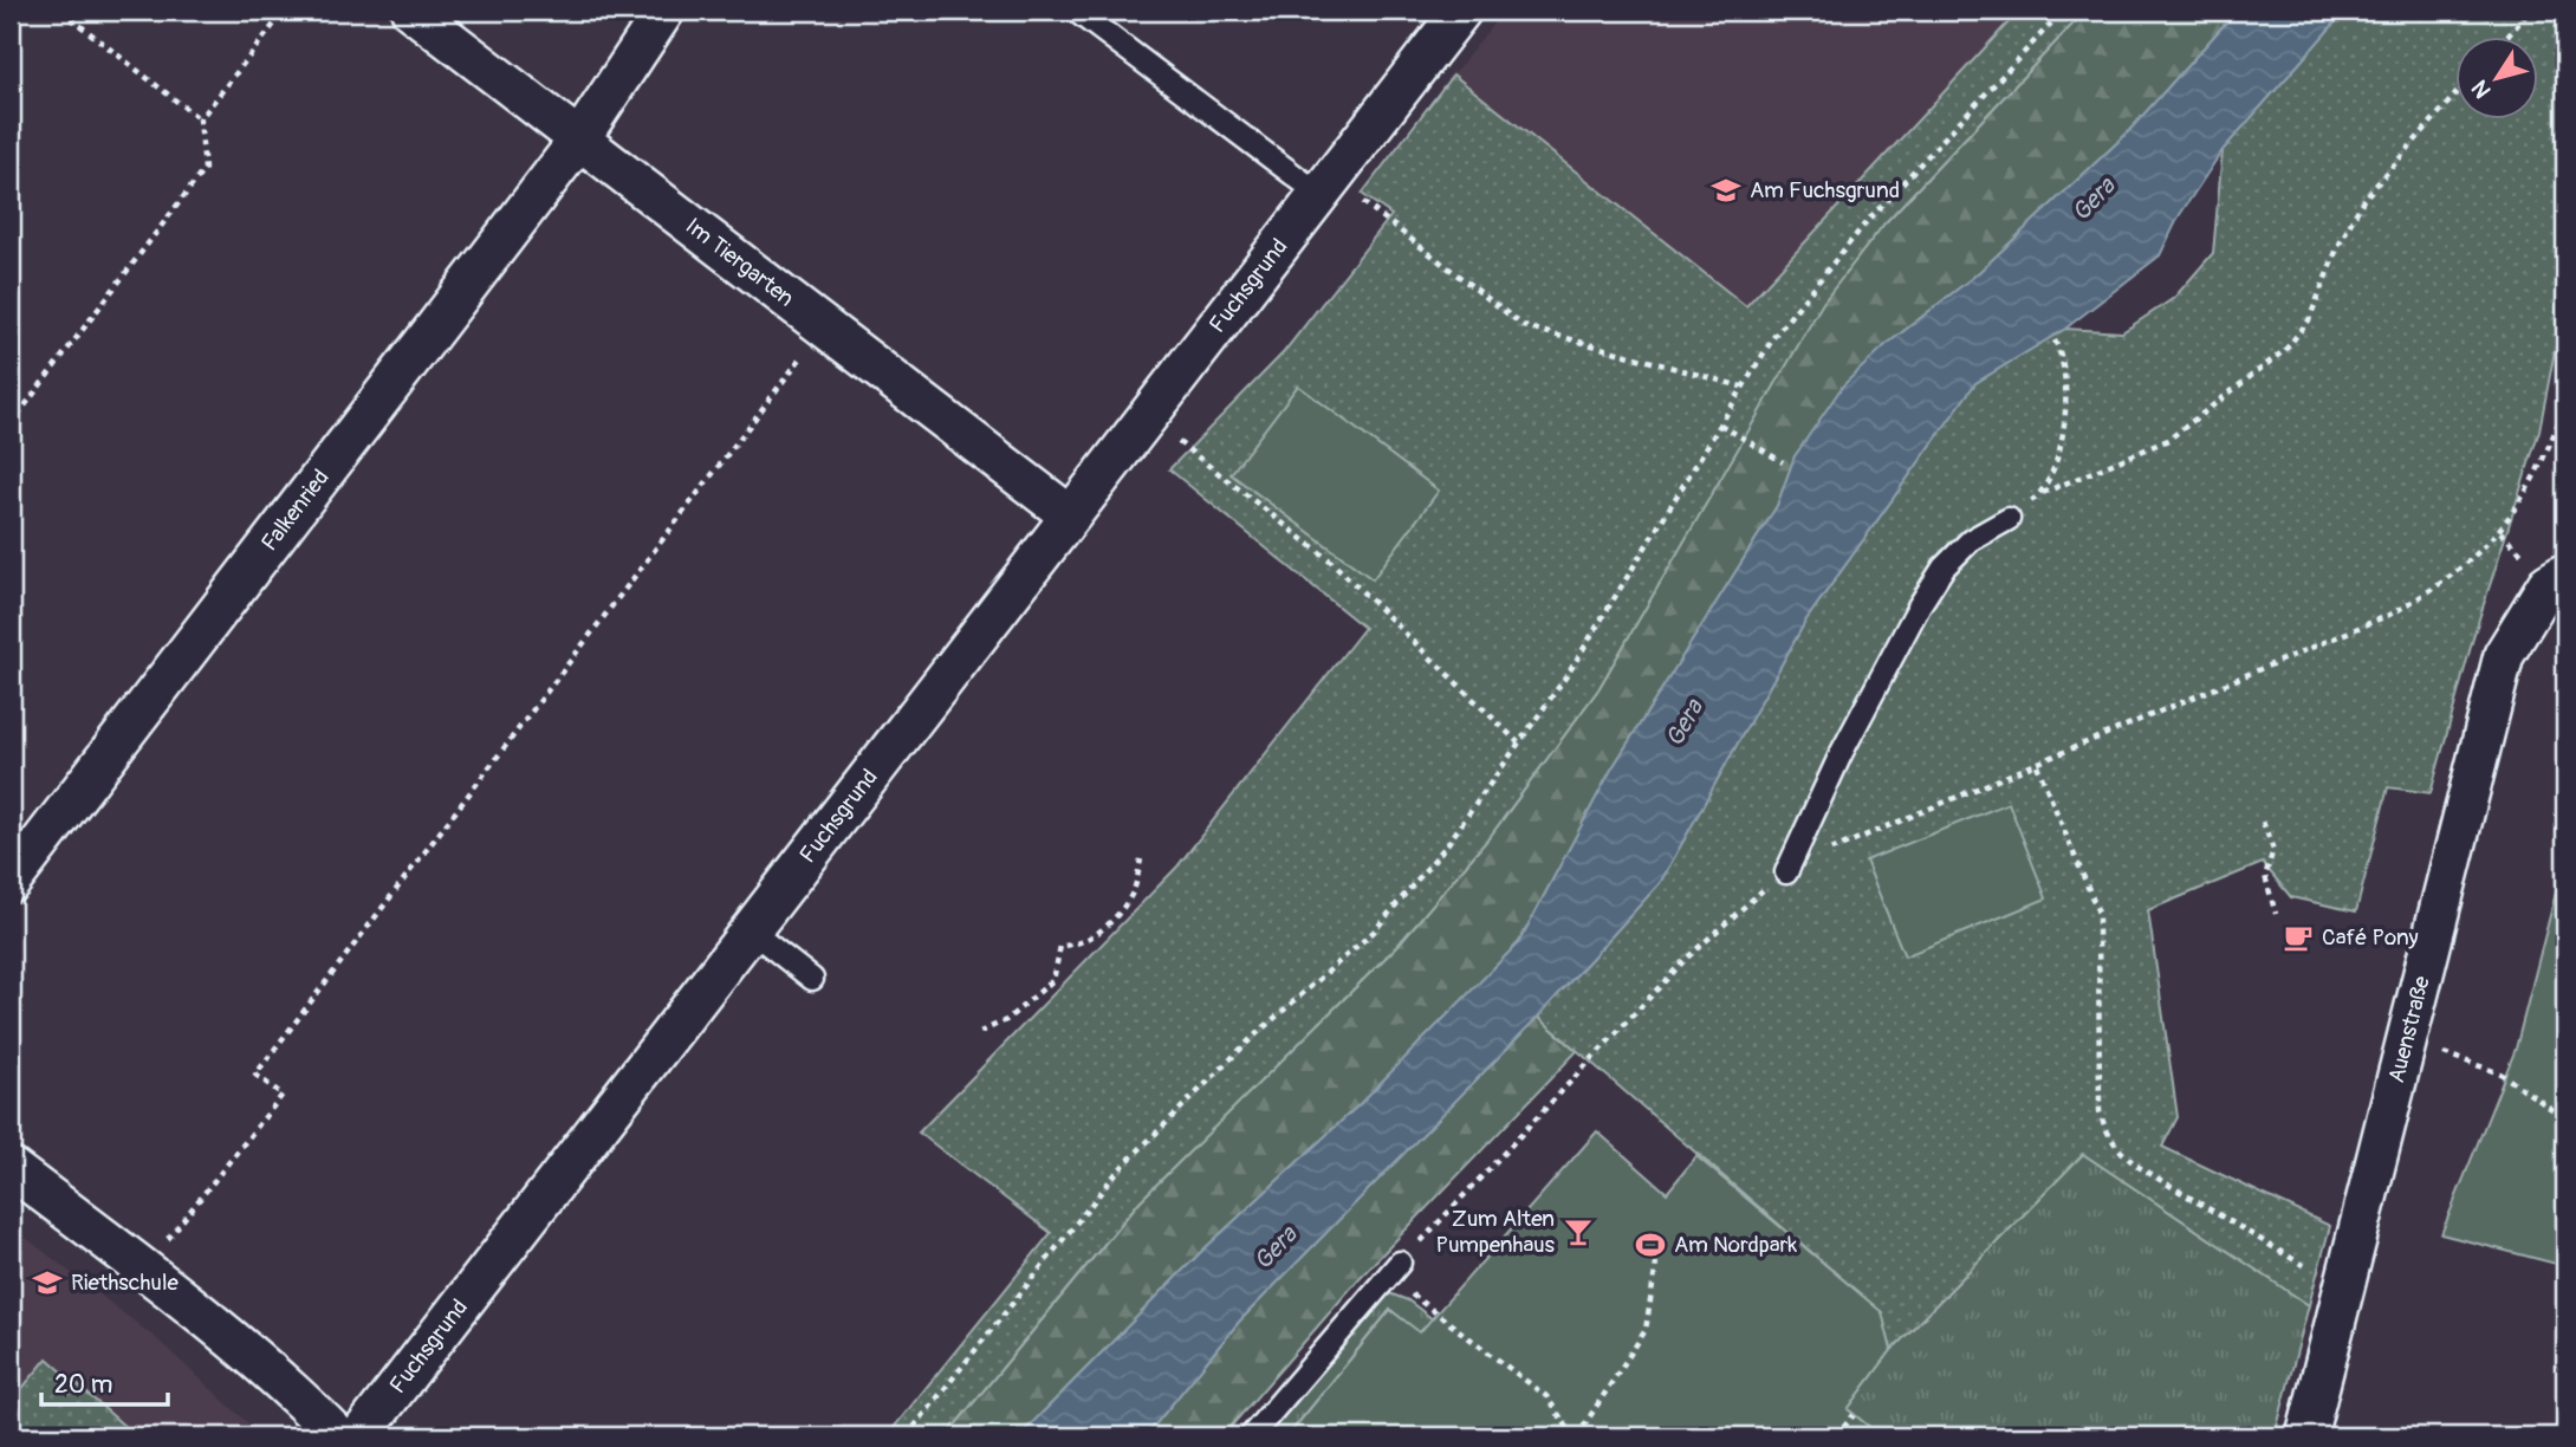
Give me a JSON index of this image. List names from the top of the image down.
{
  "streets": {
    "street": [
      "Im Tiergarten",
      "Fuchsgrund",
      "Falkenried",
      "Auenstraße"
    ]
  },
  "crossings": [
    ["Im Tiergarten", "Fuchsgrund"],
    ["Im Tiergarten", "Falkenried"]
  ],
  "water": ["Gera"],
  "places": {
    "school or university": ["Am Fuchsgrund", "Riethschule"],
    "cafe": ["Café Pony"],
    "bar": ["Zum Alten Pumpenhaus"],
    "sports": ["Am Nordpark"]
  },
  "scale_bar": "20 m",
  "north": "bottom left"
}
